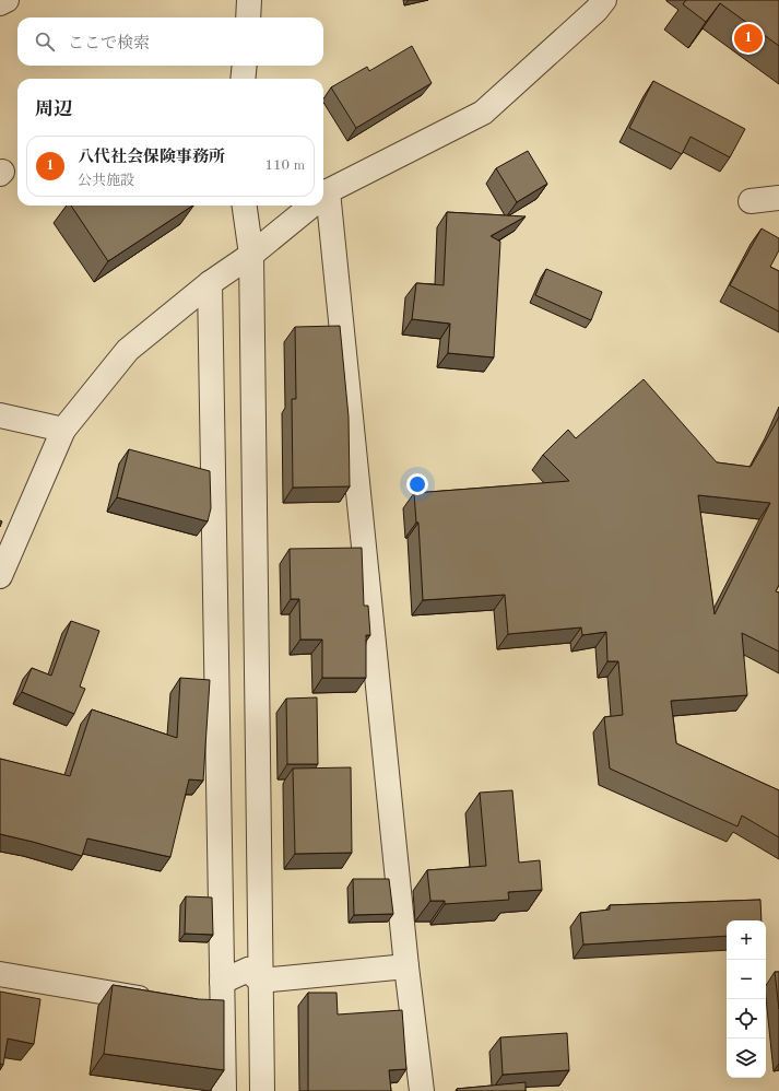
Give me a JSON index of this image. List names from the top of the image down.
{
  "page": {
    "search": "ここで検索",
    "pins": "1",
    "heading": "周辺",
    "list": [
      {
        "mark": "1",
        "name": "八代社会保険事務所",
        "note": "公共施設",
        "value": "110 m"
      }
    ],
    "map_buttons": ["+", "−"]
  }
}
